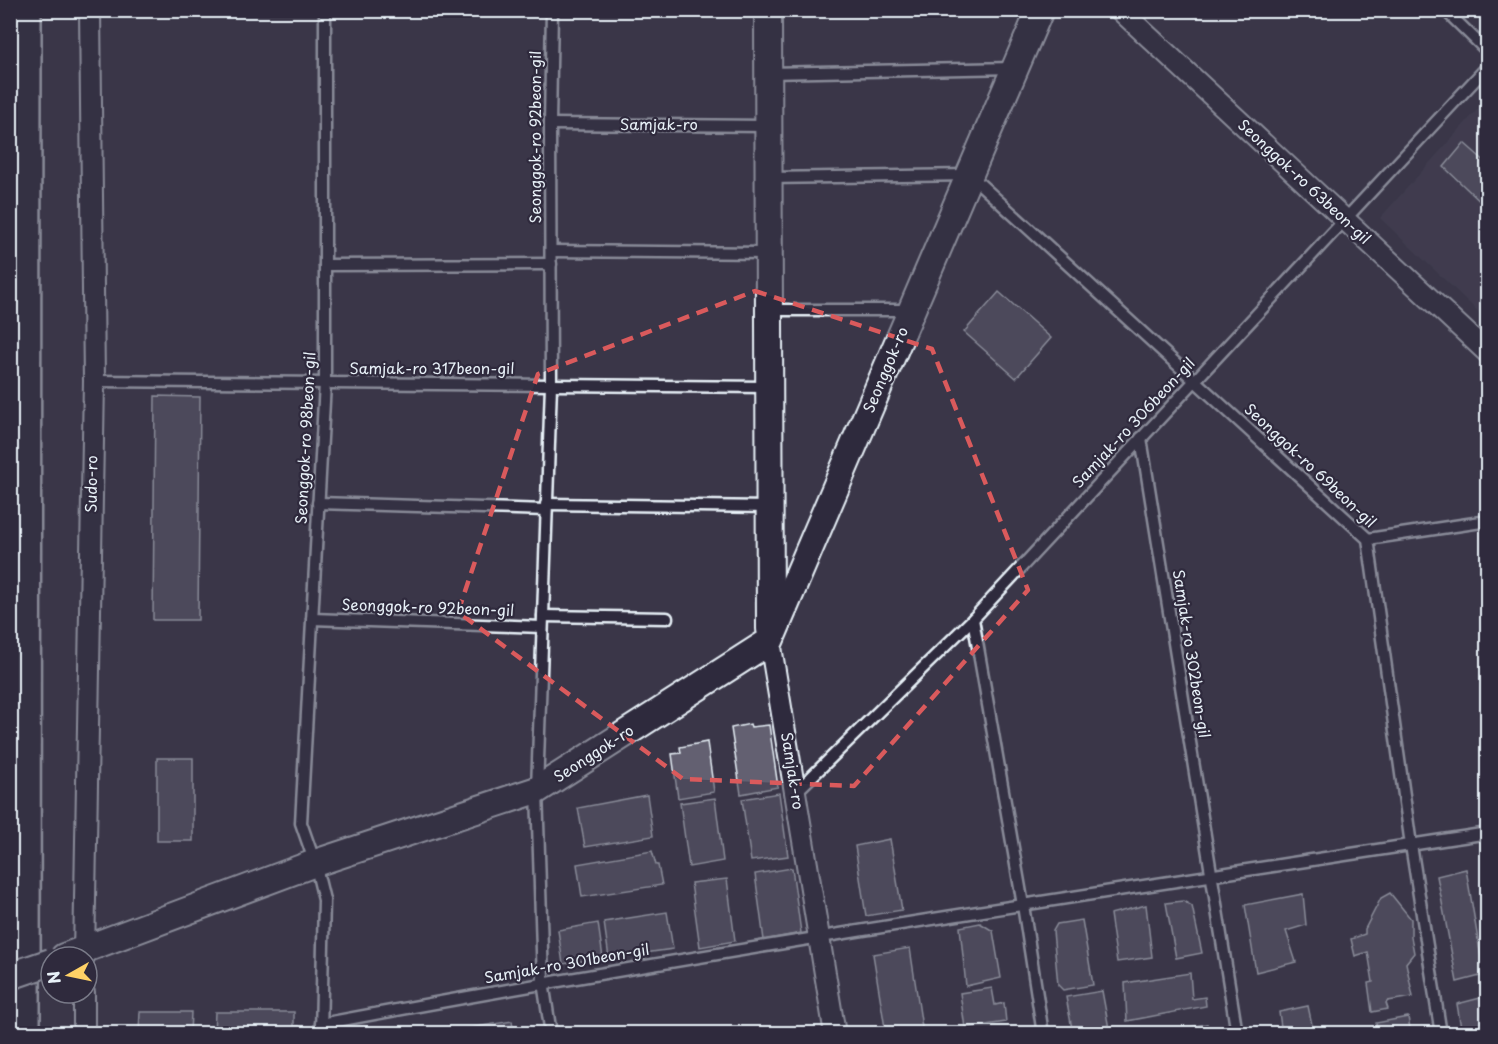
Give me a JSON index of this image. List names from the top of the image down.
{
  "streets": {
    "street": [
      "Samjak-ro",
      "Seonggok-ro 63beon-gil",
      "Seonggok-ro",
      "Sudo-ro"
    ],
    "lane": [
      "Seonggok-ro 92beon-gil",
      "Samjak-ro 317beon-gil",
      "Samjak-ro 306beon-gil",
      "Seonggok-ro 98beon-gil",
      "Seonggok-ro 69beon-gil",
      "Samjak-ro 302beon-gil",
      "Samjak-ro 301beon-gil"
    ]
  },
  "crossings": [
    ["Samjak-ro", "Seonggok-ro 92beon-gil"],
    ["Samjak-ro", "Samjak-ro 317beon-gil"],
    ["Samjak-ro", "Seonggok-ro"],
    ["Samjak-ro", "Samjak-ro 306beon-gil"],
    ["Samjak-ro", "Samjak-ro 301beon-gil"],
    ["Seonggok-ro 92beon-gil", "Samjak-ro 317beon-gil"],
    ["Seonggok-ro 92beon-gil", "Seonggok-ro"],
    ["Seonggok-ro 92beon-gil", "Seonggok-ro 98beon-gil"],
    ["Seonggok-ro 92beon-gil", "Samjak-ro 301beon-gil"],
    ["Seonggok-ro 63beon-gil", "Samjak-ro 306beon-gil"],
    ["Samjak-ro 317beon-gil", "Seonggok-ro 98beon-gil"],
    ["Samjak-ro 317beon-gil", "Sudo-ro"],
    ["Seonggok-ro", "Seonggok-ro 98beon-gil"],
    ["Seonggok-ro", "Seonggok-ro 69beon-gil"],
    ["Samjak-ro 306beon-gil", "Seonggok-ro 69beon-gil"],
    ["Samjak-ro 306beon-gil", "Samjak-ro 302beon-gil"],
    ["Seonggok-ro 98beon-gil", "Samjak-ro 301beon-gil"]
  ],
  "north": "left"
}
